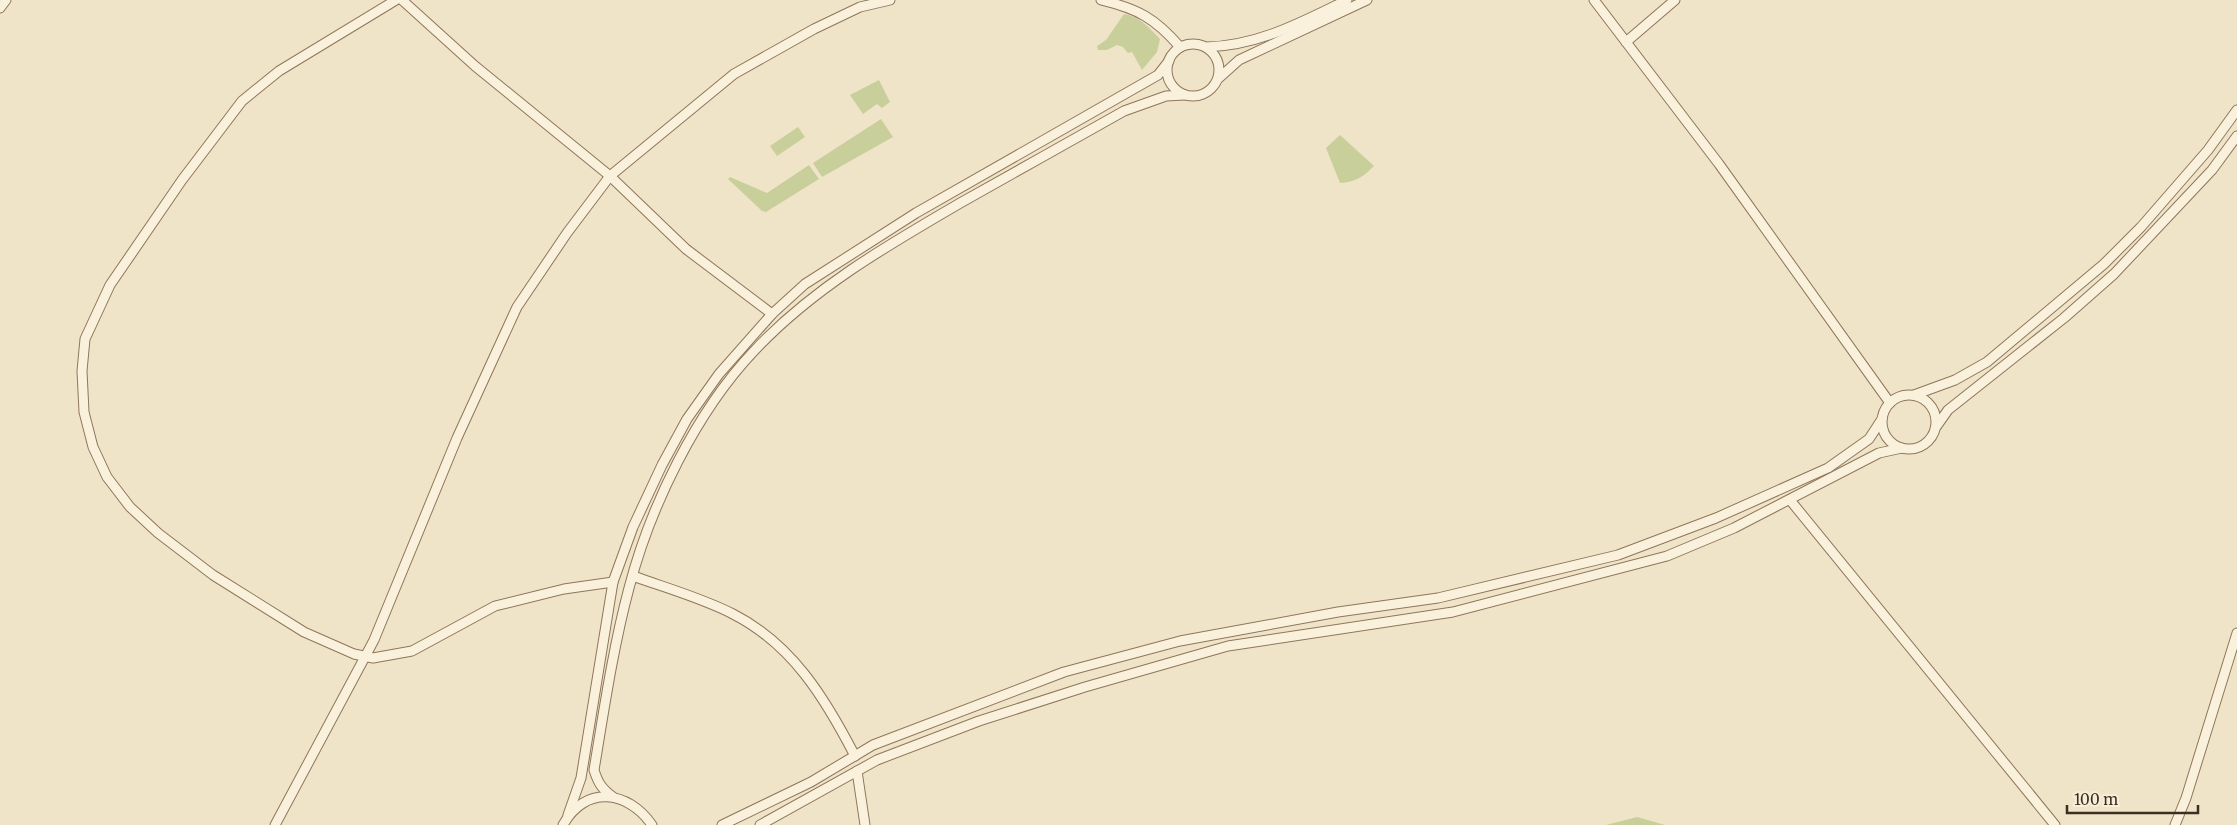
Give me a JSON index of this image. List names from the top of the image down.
{
  "scale_bar": "100 m"
}
